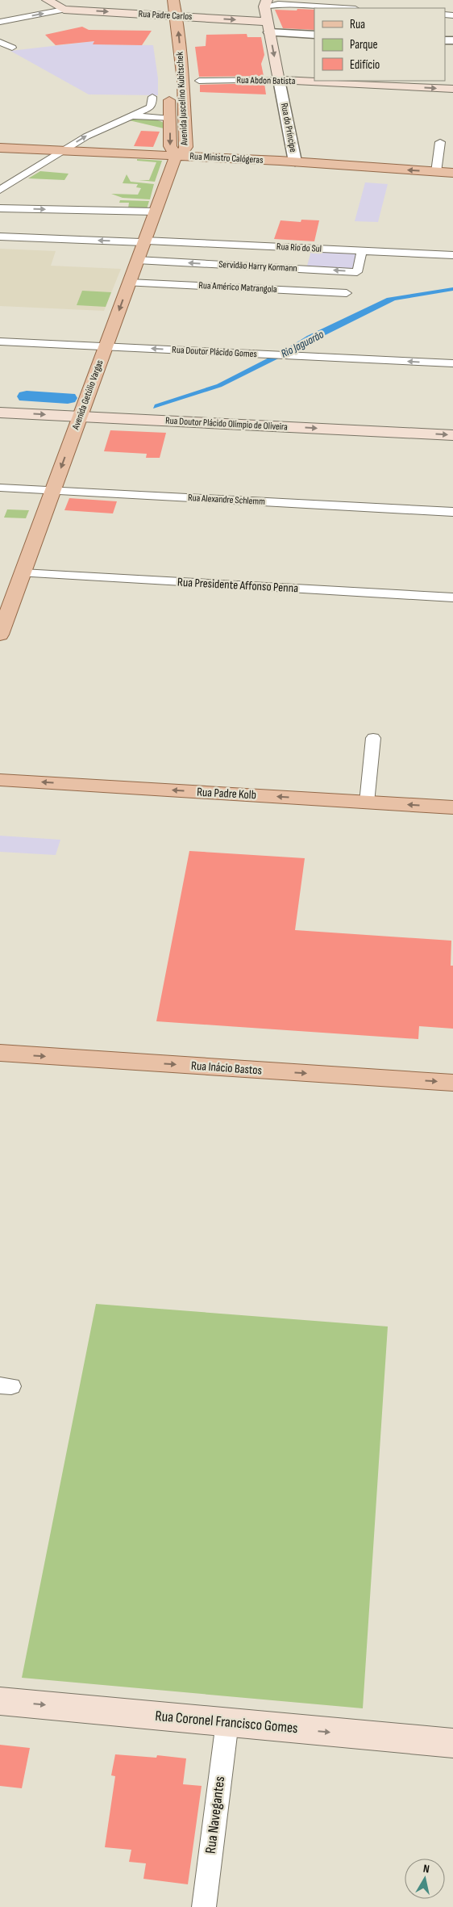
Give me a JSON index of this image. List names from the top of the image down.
{
  "streets": {
    "main road": [
      "Rua Padre Carlos",
      "Rua Abdon Batista",
      "Avenida Juscelino Kubitschek",
      "Rua do Príncipe",
      "Rua Ministro Calógeras",
      "Avenida Getúlio Vargas",
      "Rua Doutor Plácido Olímpio de Oliveira",
      "Rua Padre Kolb",
      "Rua Inácio Bastos",
      "Rua Coronel Francisco Gomes"
    ],
    "street": [
      "Rua Rio do Sul",
      "Servidão Harry Kormann",
      "Rua Américo Matrangola",
      "Rua Doutor Plácido Gomes",
      "Rua Alexandre Schlemm",
      "Rua Presidente Affonso Penna",
      "Rua Navegantes"
    ]
  },
  "crossings": [
    ["Rua Padre Carlos", "Avenida Juscelino Kubitschek"],
    ["Rua Padre Carlos", "Rua do Príncipe"],
    ["Rua Abdon Batista", "Rua do Príncipe"],
    ["Avenida Juscelino Kubitschek", "Rua Ministro Calógeras"],
    ["Avenida Juscelino Kubitschek", "Avenida Getúlio Vargas"],
    ["Rua do Príncipe", "Rua Ministro Calógeras"],
    ["Rua Ministro Calógeras", "Avenida Getúlio Vargas"],
    ["Rua Rio do Sul", "Servidão Harry Kormann"],
    ["Rua Rio do Sul", "Avenida Getúlio Vargas"],
    ["Servidão Harry Kormann", "Avenida Getúlio Vargas"],
    ["Rua Américo Matrangola", "Avenida Getúlio Vargas"],
    ["Rua Doutor Plácido Gomes", "Avenida Getúlio Vargas"],
    ["Avenida Getúlio Vargas", "Rua Doutor Plácido Olímpio de Oliveira"],
    ["Avenida Getúlio Vargas", "Rua Alexandre Schlemm"],
    ["Avenida Getúlio Vargas", "Rua Presidente Affonso Penna"],
    ["Rua Coronel Francisco Gomes", "Rua Navegantes"]
  ],
  "one_way": [
    "Rua Padre Carlos",
    "Servidão Harry Kormann",
    "Rua Doutor Plácido Gomes",
    "Rua Doutor Plácido Olímpio de Oliveira",
    "Rua Padre Kolb",
    "Rua Inácio Bastos",
    "Rua Coronel Francisco Gomes"
  ],
  "water": ["Rio Jaguarão"],
  "legend": ["Rua", "Parque", "Edifício"],
  "north": "top"
}
